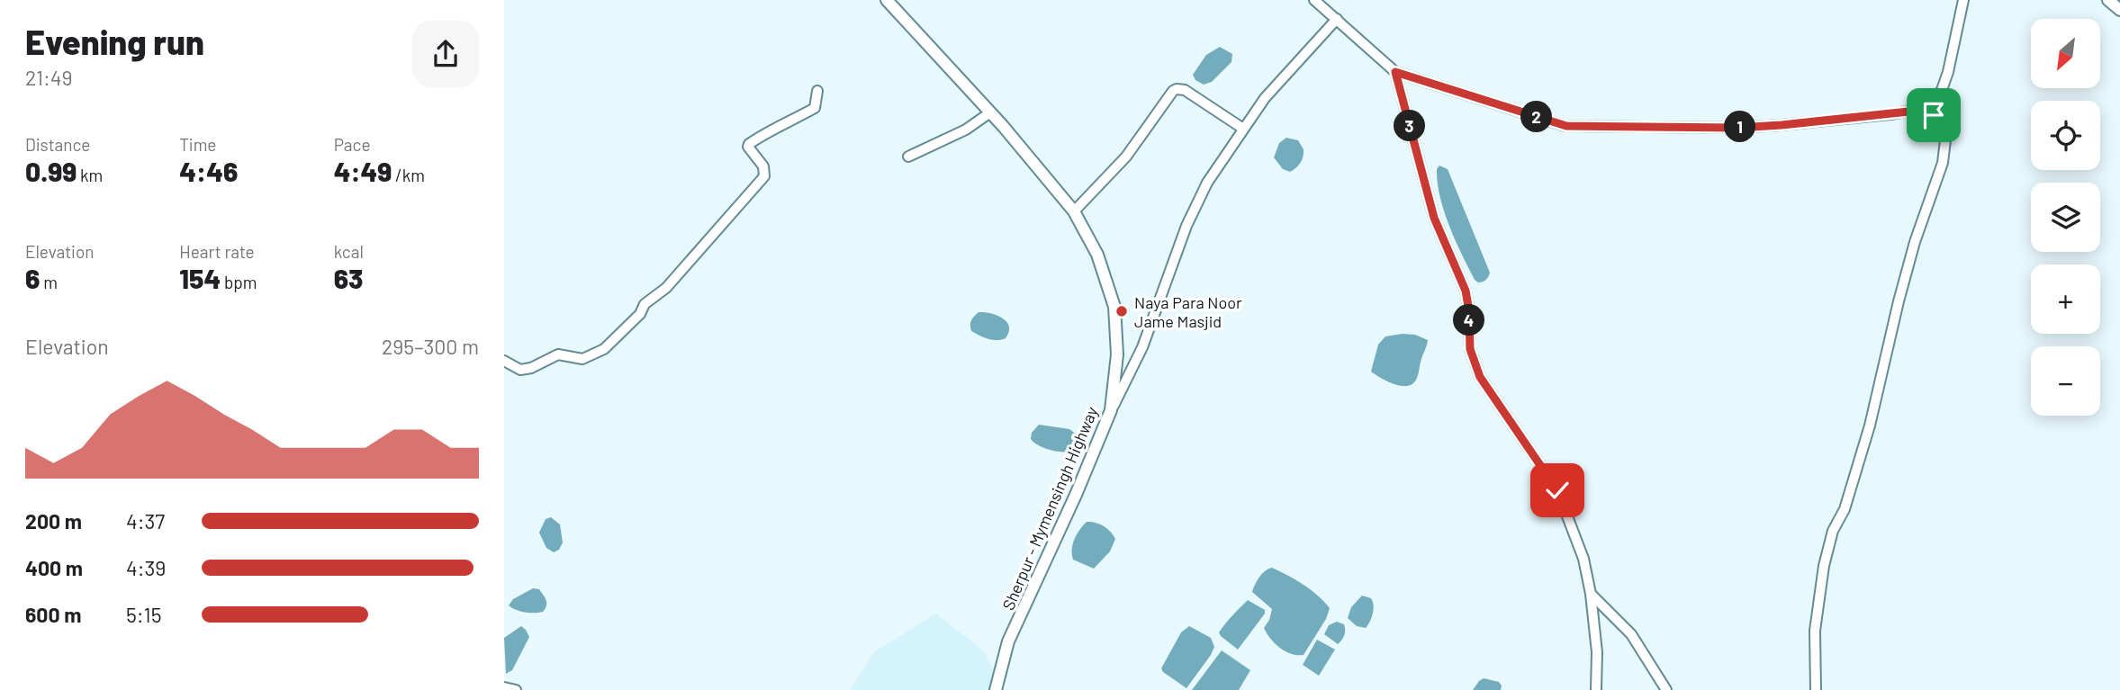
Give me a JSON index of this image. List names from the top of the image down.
{
  "streets": {
    "main road": ["Sherpur - Mymensingh Highway"]
  },
  "places": ["Naya Para Noor Jame Masjid"],
  "north": "bottom left",
  "page": {
    "heading": ["Evening run", "21:49"],
    "map_buttons": ["+", "−"],
    "pins": [
      "2",
      "3",
      "1",
      "4"
    ],
    "stats": [
      ["Distance", "0.99 km"],
      ["Time", "4:46"],
      ["Pace", "4:49 /km"],
      ["Elevation", "6 m"],
      ["Heart rate", "154 bpm"],
      ["kcal", "63"]
    ],
    "chart": ["Elevation", "295–300 m"],
    "list": [
      {
        "name": "200 m",
        "note": "4:37"
      },
      {
        "name": "400 m",
        "note": "4:39"
      },
      {
        "name": "600 m",
        "note": "5:15"
      }
    ]
  }
}
